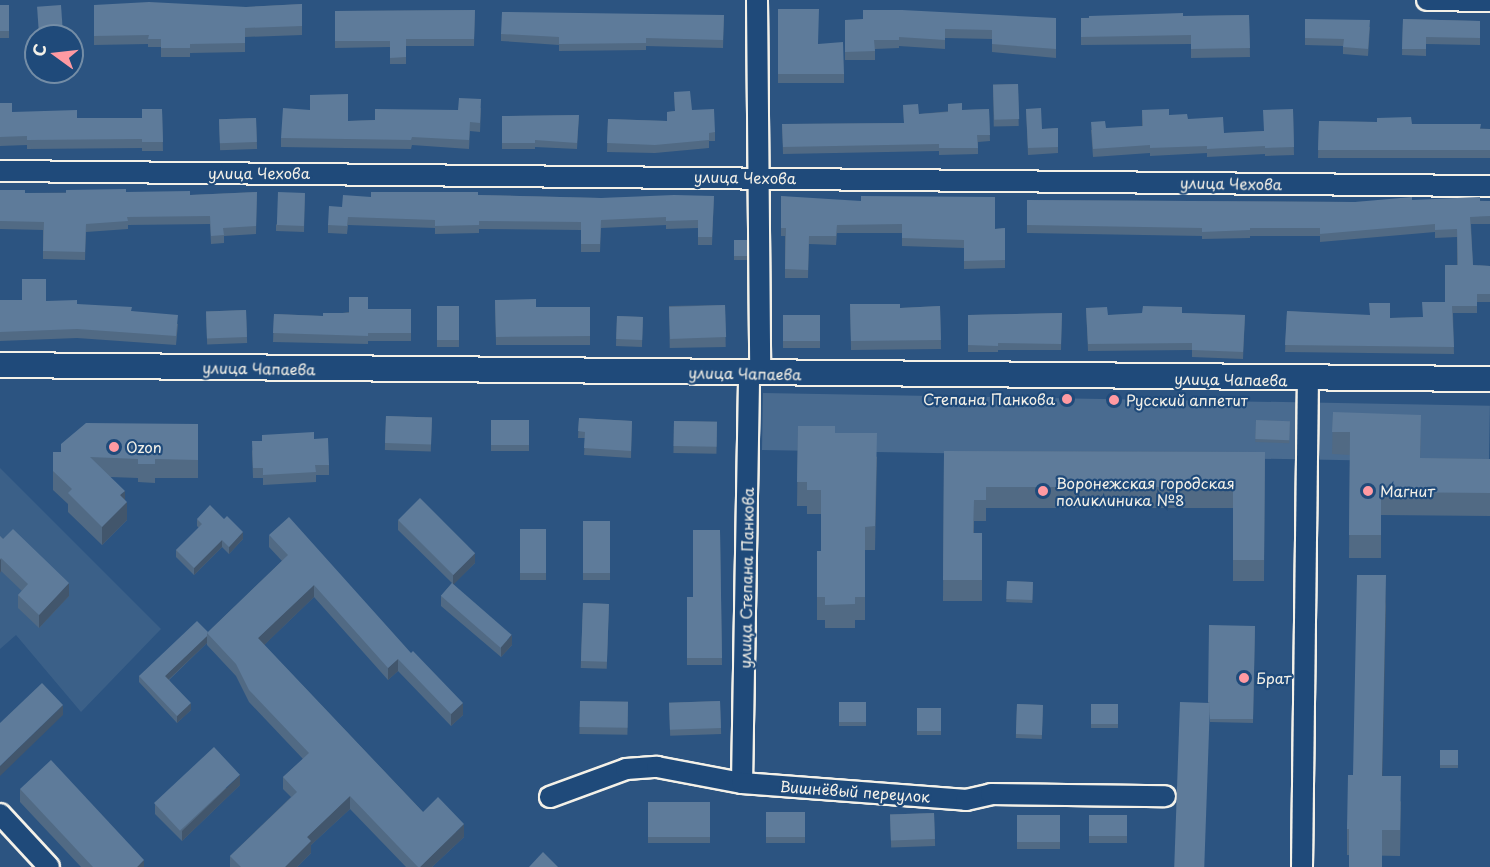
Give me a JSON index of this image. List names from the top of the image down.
{
  "streets": {
    "street": [
      "улица Чехова",
      "улица Чапаева",
      "улица Степана Панкова",
      "Вишнёвый переулок"
    ]
  },
  "crossings": [
    ["улица Чехова", "улица Степана Панкова"],
    ["улица Чапаева", "улица Степана Панкова"],
    ["улица Степана Панкова", "Вишнёвый переулок"]
  ],
  "places": [
    "Степана Панкова",
    "Русский аппетит",
    "Ozon",
    "Воронежская городская поликлиника №8",
    "Магнит",
    "Брат"
  ],
  "north": "left"
}
